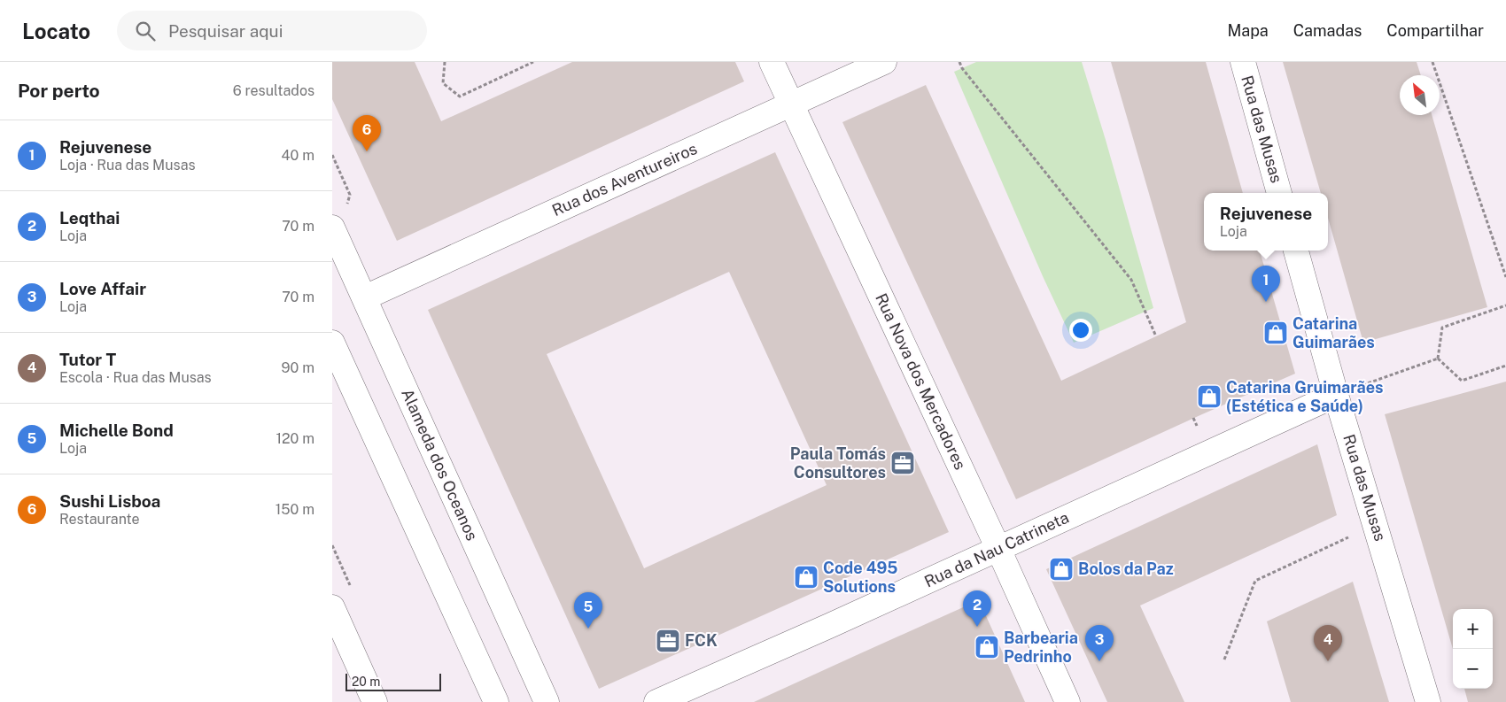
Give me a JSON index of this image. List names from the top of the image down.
{
  "streets": {
    "street": [
      "Rua das Musas",
      "Rua dos Aventureiros",
      "Rua Nova dos Mercadores",
      "Alameda dos Oceanos",
      "Rua da Nau Catrineta"
    ]
  },
  "crossings": [
    ["Rua das Musas", "Rua da Nau Catrineta"],
    ["Rua dos Aventureiros", "Rua Nova dos Mercadores"],
    ["Rua dos Aventureiros", "Alameda dos Oceanos"],
    ["Rua Nova dos Mercadores", "Rua da Nau Catrineta"]
  ],
  "places": {
    "shop": [
      "Catarina Guimarães",
      "Catarina Gruimarães (Estética e Saúde)",
      "Bolos da Paz",
      "Code 495 Solutions",
      "Barbearia Pedrinho"
    ],
    "office": ["Paula Tomás Consultores", "FCK"]
  },
  "scale_bar": "20 m",
  "north": "top left",
  "page": {
    "header": "Locato",
    "search": "Pesquisar aqui",
    "nav": ["Mapa", "Camadas", "Compartilhar"],
    "heading": ["Por perto", "6 resultados"],
    "pins": [
      "6",
      "1",
      "2",
      "5",
      "3",
      "4"
    ],
    "list": [
      {
        "mark": "1",
        "name": "Rejuvenese",
        "note": "Loja · Rua das Musas",
        "value": "40 m"
      },
      {
        "mark": "2",
        "name": "Leqthai",
        "note": "Loja",
        "value": "70 m"
      },
      {
        "mark": "3",
        "name": "Love Affair",
        "note": "Loja",
        "value": "70 m"
      },
      {
        "mark": "4",
        "name": "Tutor T",
        "note": "Escola · Rua das Musas",
        "value": "90 m"
      },
      {
        "mark": "5",
        "name": "Michelle Bond",
        "note": "Loja",
        "value": "120 m"
      },
      {
        "mark": "6",
        "name": "Sushi Lisboa",
        "note": "Restaurante",
        "value": "150 m"
      }
    ],
    "popup": ["Rejuvenese", "Loja"],
    "map_buttons": ["+", "−"],
    "scale": "20 m"
  }
}
